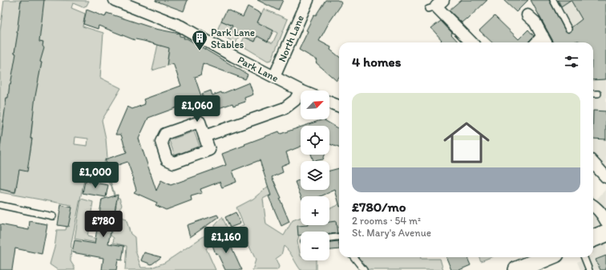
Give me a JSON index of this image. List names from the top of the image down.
{
  "streets": {
    "street": ["North Lane", "Park Lane"]
  },
  "crossings": [
    ["North Lane", "Park Lane"]
  ],
  "places": {
    "building": ["Park Lane Stables"]
  },
  "north": "top right",
  "page": {
    "heading": "4 homes",
    "list": [
      {
        "name": "£780/mo",
        "note": "2 rooms · 54 m² · St. Mary's Avenue"
      }
    ],
    "map_buttons": ["+", "−"],
    "price": [
      "£1,060",
      "£1,000",
      "£780",
      "£1,160"
    ]
  }
}
